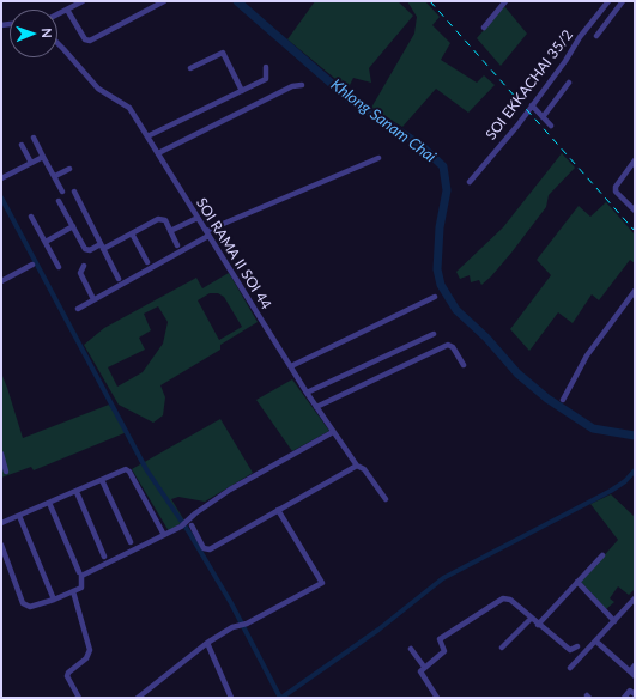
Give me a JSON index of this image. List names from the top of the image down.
{
  "streets": {
    "street": ["SOI EKKACHAI 35/2", "SOI RAMA II SOI 44"]
  },
  "water": ["Khlong Sanam Chai"],
  "north": "right"
}
